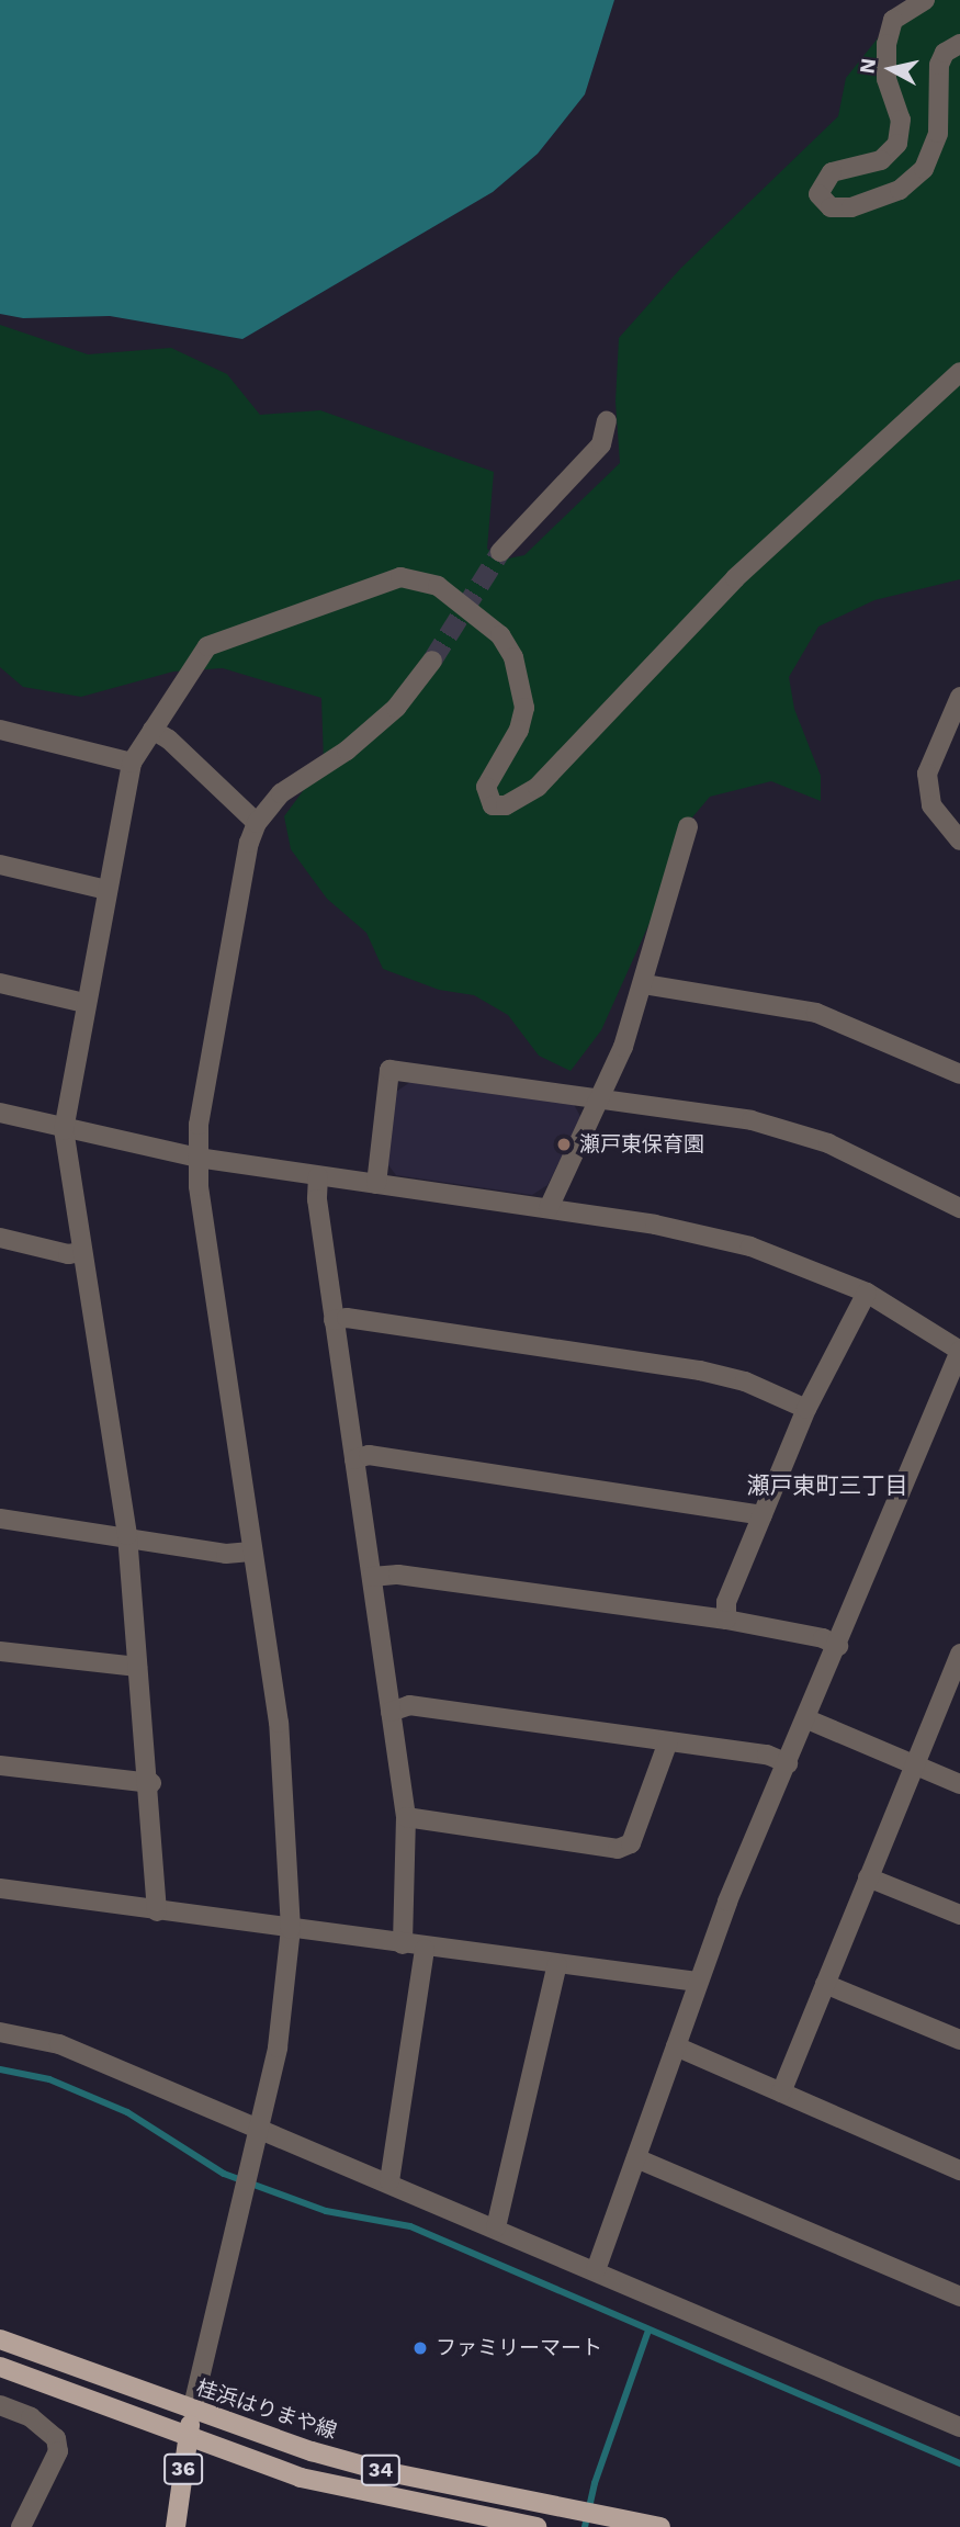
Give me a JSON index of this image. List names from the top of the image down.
{
  "streets": {
    "main road": ["桂浜はりまや線", "36", "34"]
  },
  "crossings": [
    ["桂浜はりまや線", "36"],
    ["36", "34"]
  ],
  "districts": ["瀬戸東町三丁目"],
  "places": ["瀬戸東保育園", "ファミリーマート"],
  "north": "left"
}
